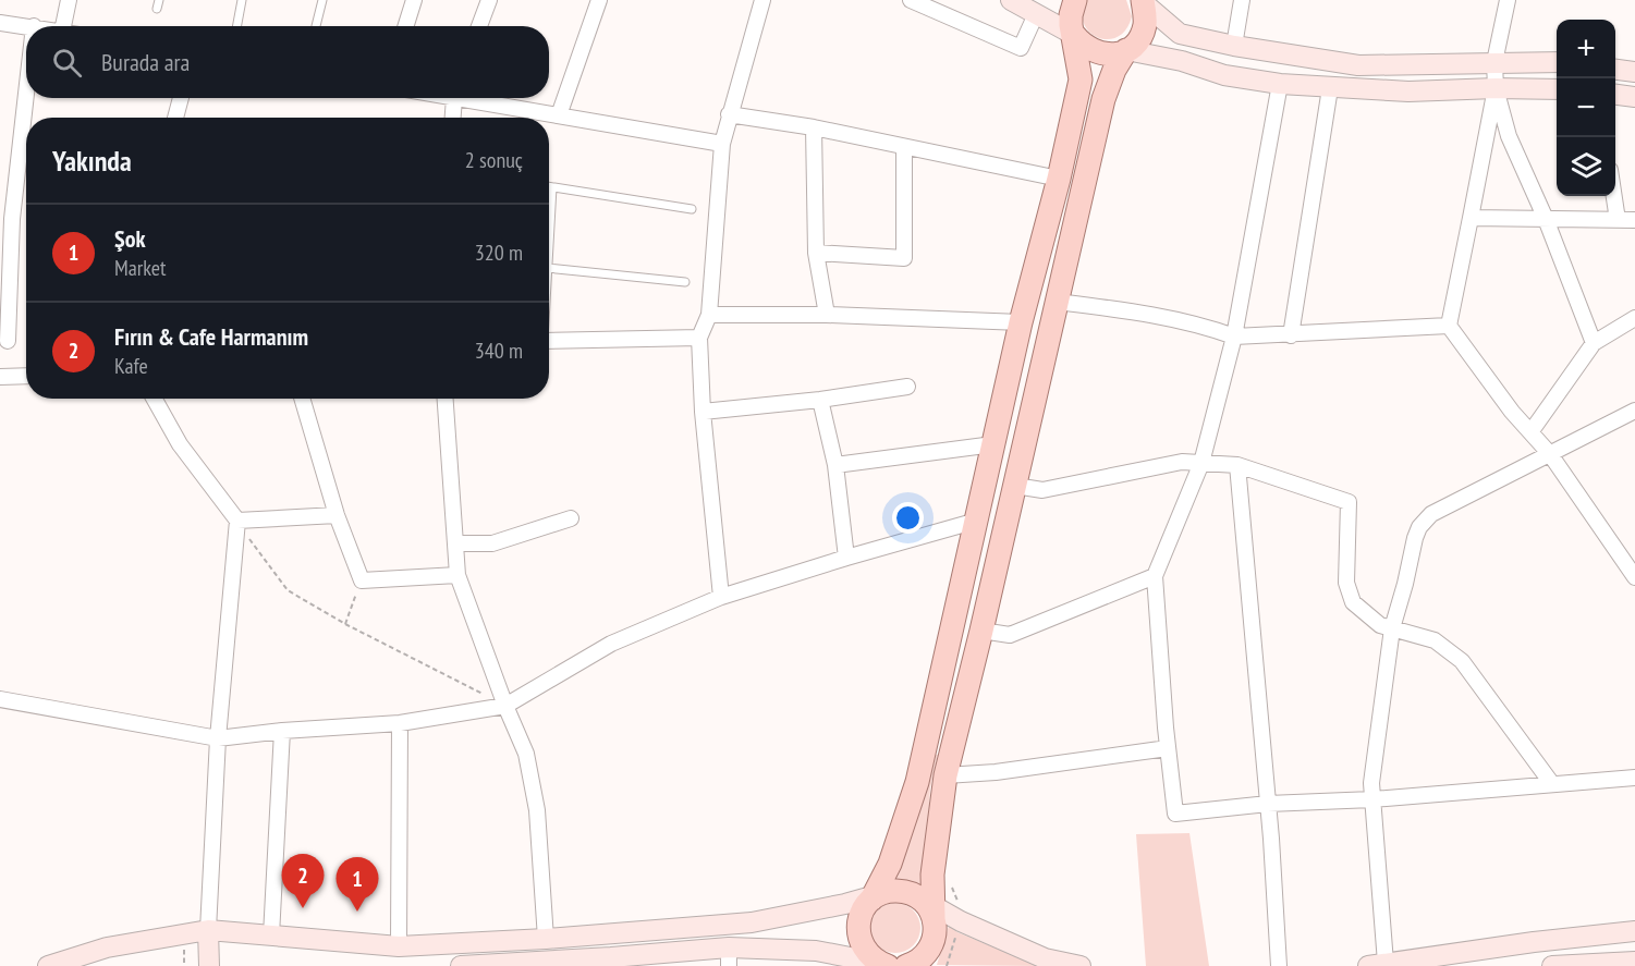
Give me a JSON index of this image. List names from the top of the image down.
{
  "page": {
    "map_buttons": ["+", "−"],
    "search": "Burada ara",
    "heading": ["Yakında", "2 sonuç"],
    "list": [
      {
        "mark": "1",
        "name": "Şok",
        "note": "Market",
        "value": "320 m"
      },
      {
        "mark": "2",
        "name": "Fırın & Cafe Harmanım",
        "note": "Kafe",
        "value": "340 m"
      }
    ],
    "pins": ["2", "1"]
  }
}
